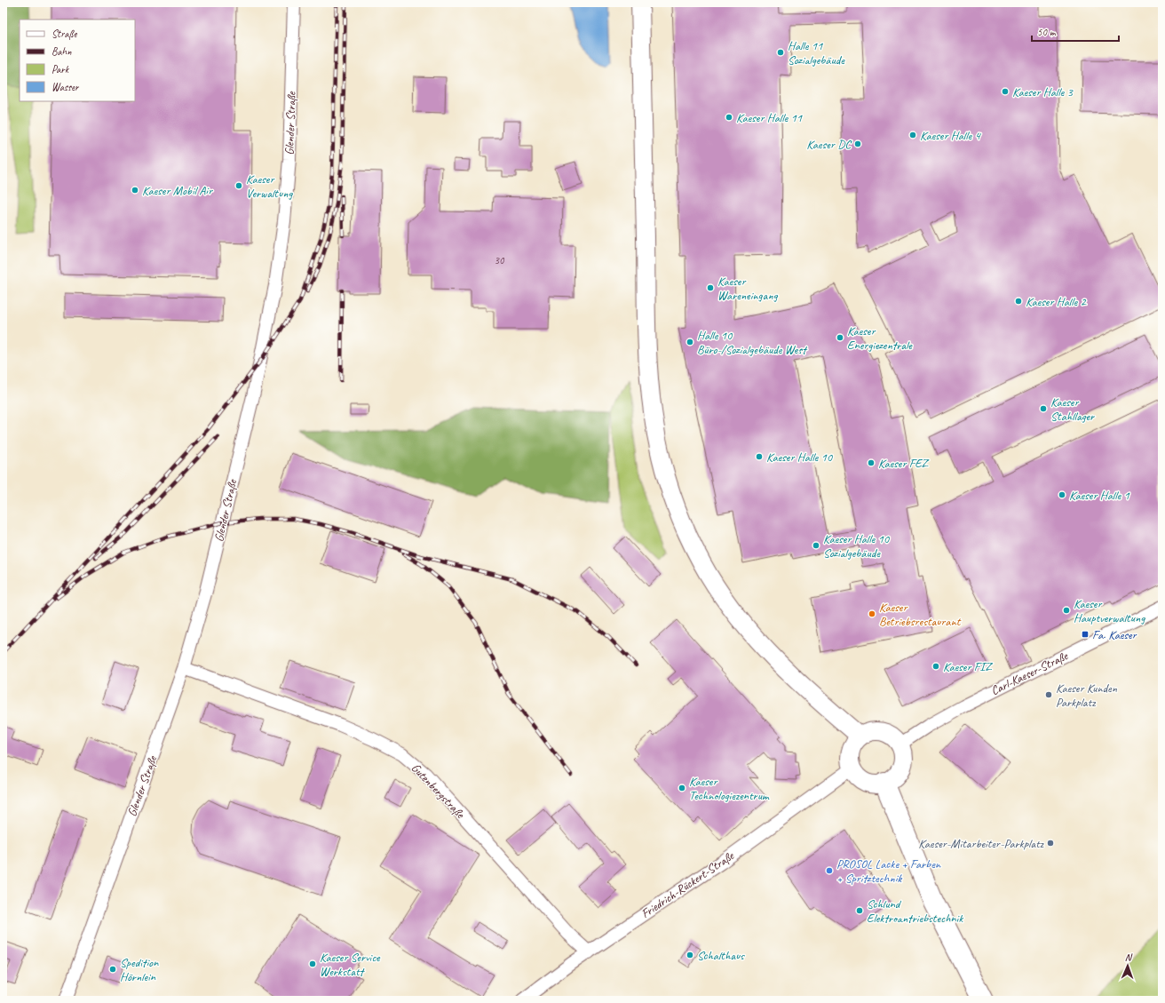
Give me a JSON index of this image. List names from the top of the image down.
{
  "streets": {
    "street": [
      "Glender Straße",
      "Carl-Kaeser-Straße",
      "Gutenbergstraße",
      "Friedrich-Rückert-Straße"
    ]
  },
  "crossings": [
    ["Glender Straße", "Gutenbergstraße"],
    ["Carl-Kaeser-Straße", "Friedrich-Rückert-Straße"],
    ["Gutenbergstraße", "Friedrich-Rückert-Straße"]
  ],
  "places": {
    "other": [
      "Halle 11 Sozialgebäude",
      "Kaeser Halle 3",
      "Kaeser Halle 11",
      "Kaeser Halle 4",
      "Kaeser DC",
      "Kaeser Verwaltung",
      "Kaeser Mobil Air",
      "Kaeser Wareneingang",
      "Kaeser Halle 2",
      "Kaeser Energiezentrale",
      "Halle 10 Büro-/Sozialgebäude West",
      "Kaeser Stahllager",
      "Kaeser Halle 10",
      "Kaeser FEZ",
      "Kaeser Halle 1",
      "Kaeser Halle 10 Sozialgebäude",
      "Kaeser Hauptverwaltung",
      "Kaeser Betriebsrestaurant",
      "Kaeser FIZ",
      "Kaeser Kunden Parkplatz",
      "Kaeser Technologiezentrum",
      "Kaeser-Mitarbeiter-Parkplatz",
      "PROSOL Lacke + Farben + Spritztechnik",
      "Schlund Elektroantriebstechnik",
      "Schalthaus",
      "Kaeser Service Werkstatt",
      "Spedition Hörnlein"
    ],
    "transit": ["Fa. Kaeser"]
  },
  "house_numbers": ["30"],
  "legend": [
    "Straße",
    "Bahn",
    "Park",
    "Wasser"
  ],
  "scale_bar": "50 m",
  "north": "top"
}
